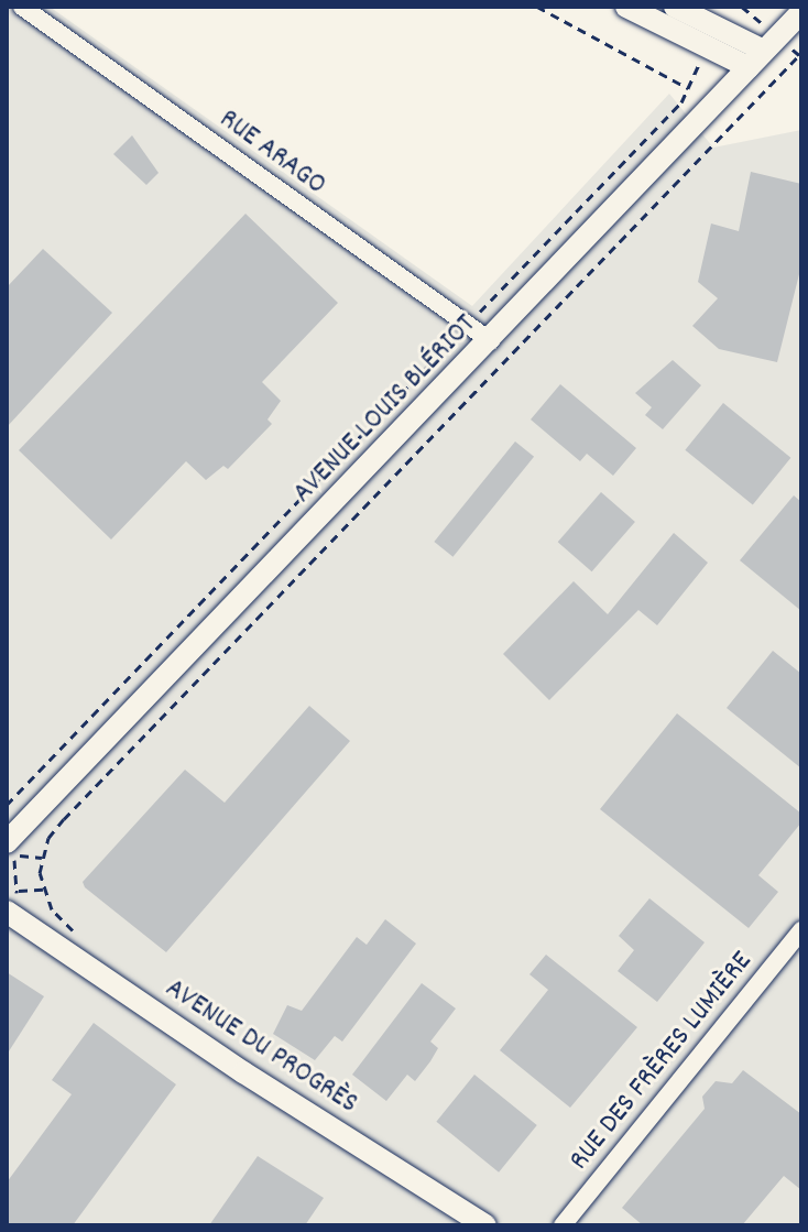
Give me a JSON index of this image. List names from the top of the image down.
{
  "streets": {
    "street": [
      "RUE ARAGO",
      "AVENUE LOUIS BLÉRIOT",
      "AVENUE DU PROGRÈS",
      "RUE DES FRÈRES LUMIÈRE"
    ]
  },
  "crossings": [
    ["RUE ARAGO", "AVENUE LOUIS BLÉRIOT"]
  ]
}
